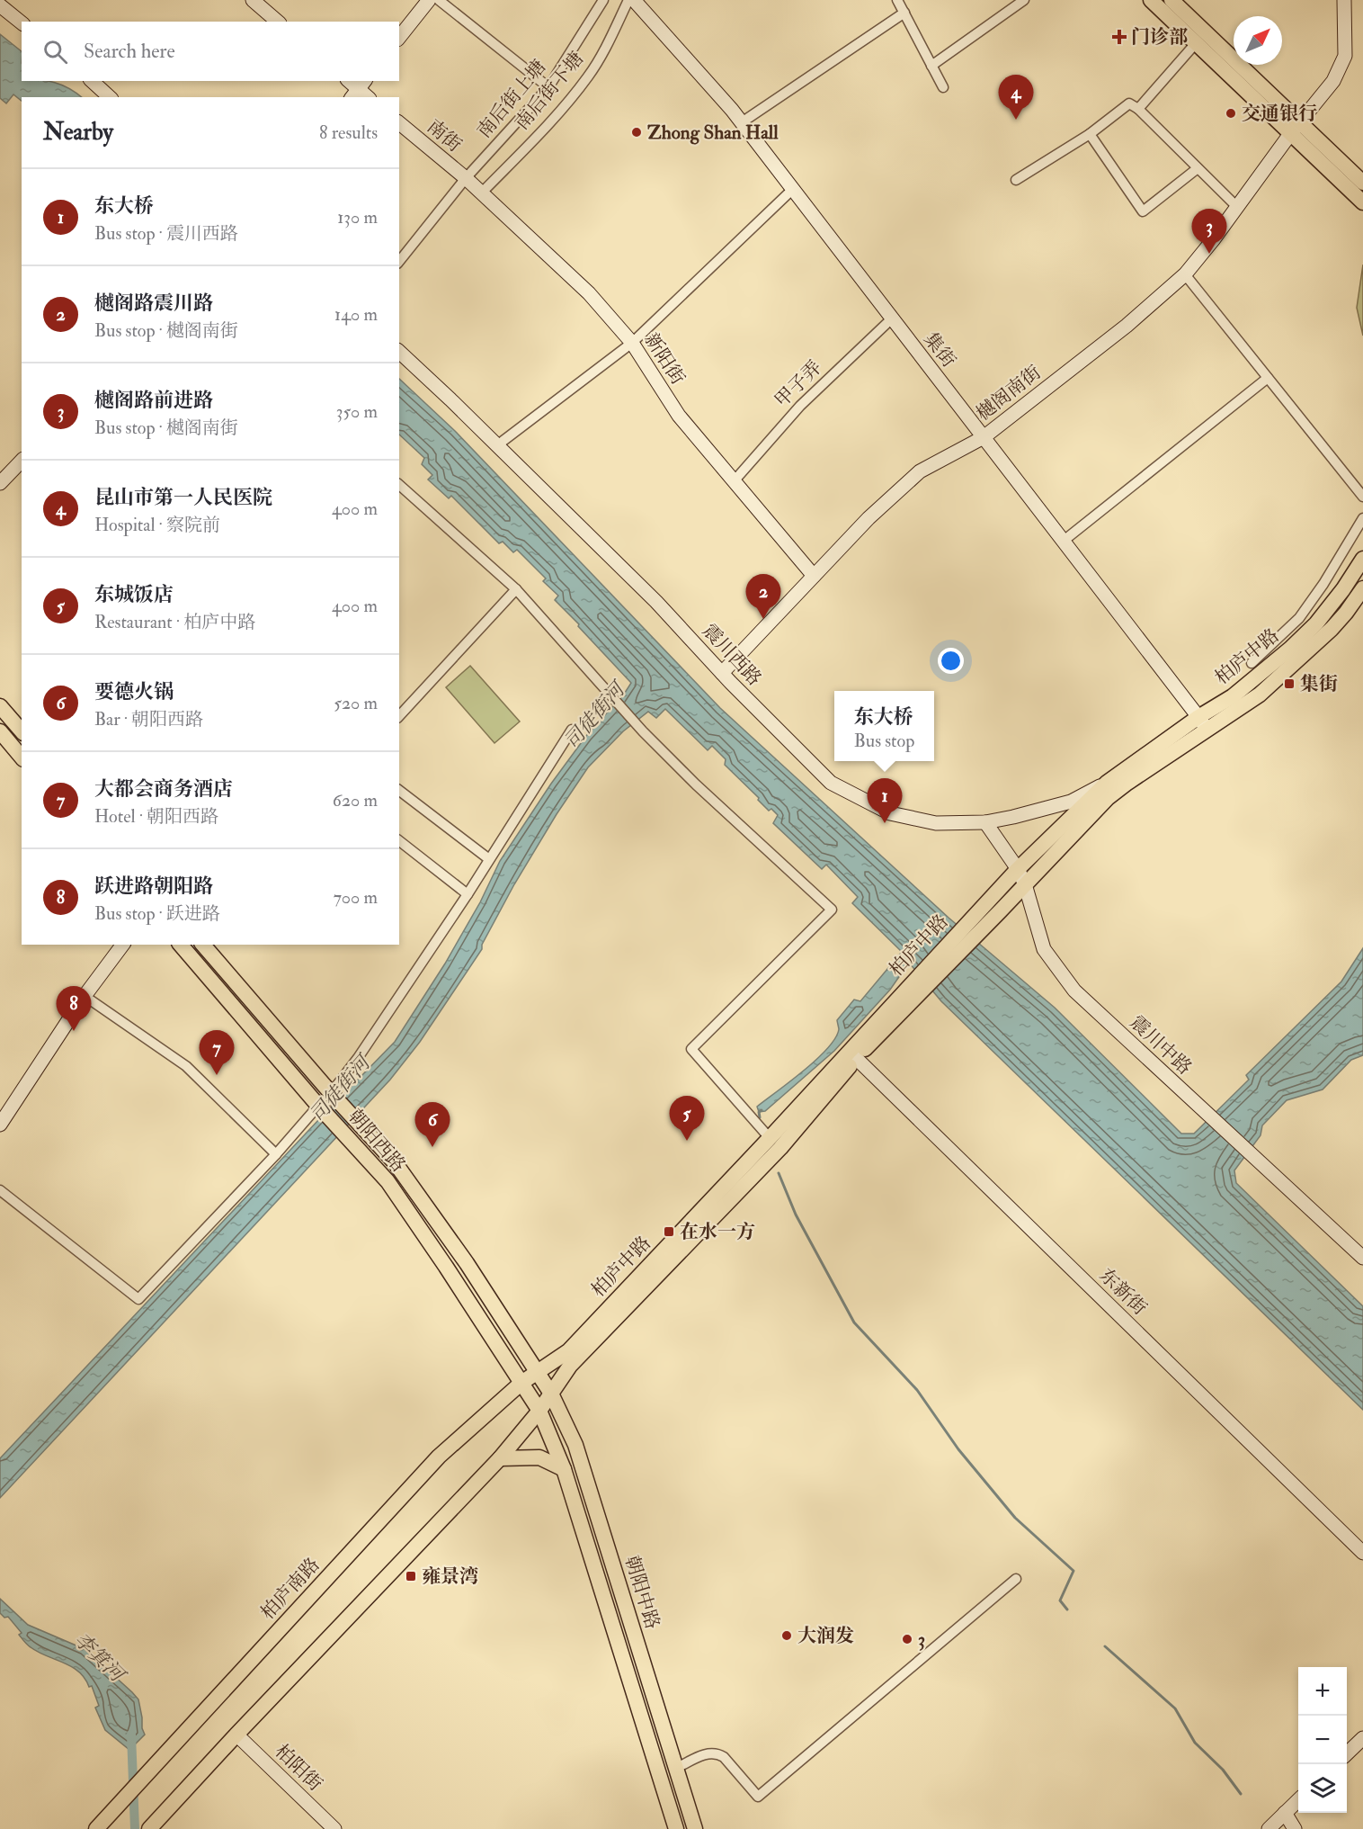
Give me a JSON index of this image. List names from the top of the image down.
{
  "streets": {
    "main road": [
      "柏庐中路",
      "朝阳西路",
      "柏庐南路",
      "朝阳中路"
    ],
    "street": [
      "南后街下塘",
      "南后街上塘",
      "南街",
      "集街",
      "新阳街",
      "甲子弄",
      "樾阁南街",
      "震川西路",
      "震川中路",
      "东新街",
      "柏阳街"
    ]
  },
  "crossings": [
    ["南后街下塘", "新阳街"],
    ["南后街上塘", "南街"],
    ["南后街上塘", "新阳街"],
    ["南街", "新阳街"],
    ["集街", "甲子弄"],
    ["集街", "樾阁南街"],
    ["集街", "柏庐中路"],
    ["新阳街", "甲子弄"],
    ["新阳街", "樾阁南街"],
    ["樾阁南街", "震川西路"],
    ["震川西路", "柏庐中路"],
    ["震川西路", "震川中路"],
    ["柏庐中路", "震川中路"],
    ["柏庐中路", "朝阳西路"],
    ["柏庐中路", "东新街"],
    ["柏庐中路", "柏庐南路"],
    ["柏庐中路", "朝阳中路"],
    ["朝阳西路", "柏庐南路"],
    ["朝阳西路", "朝阳中路"],
    ["柏庐南路", "朝阳中路"]
  ],
  "water": ["司徒街河", "李箕河"],
  "places": {
    "health": ["门诊部"],
    "other": [
      "交通银行",
      "Zhong Shan Hall",
      "大润发",
      "3"
    ],
    "transit": ["集街", "在水一方", "雍景湾"]
  },
  "north": "top right",
  "page": {
    "search": "Search here",
    "pins": [
      "4",
      "3",
      "2",
      "1",
      "8",
      "7",
      "5",
      "6"
    ],
    "heading": ["Nearby", "8 results"],
    "list": [
      {
        "mark": "1",
        "name": "东大桥",
        "note": "Bus stop · 震川西路",
        "value": "130 m"
      },
      {
        "mark": "2",
        "name": "樾阁路震川路",
        "note": "Bus stop · 樾阁南街",
        "value": "140 m"
      },
      {
        "mark": "3",
        "name": "樾阁路前进路",
        "note": "Bus stop · 樾阁南街",
        "value": "350 m"
      },
      {
        "mark": "4",
        "name": "昆山市第一人民医院",
        "note": "Hospital · 察院前",
        "value": "400 m"
      },
      {
        "mark": "5",
        "name": "东城饭店",
        "note": "Restaurant · 柏庐中路",
        "value": "400 m"
      },
      {
        "mark": "6",
        "name": "要德火锅",
        "note": "Bar · 朝阳西路",
        "value": "520 m"
      },
      {
        "mark": "7",
        "name": "大都会商务酒店",
        "note": "Hotel · 朝阳西路",
        "value": "620 m"
      },
      {
        "mark": "8",
        "name": "跃进路朝阳路",
        "note": "Bus stop · 跃进路",
        "value": "700 m"
      }
    ],
    "popup": ["东大桥", "Bus stop"],
    "map_buttons": ["+", "−"]
  }
}
